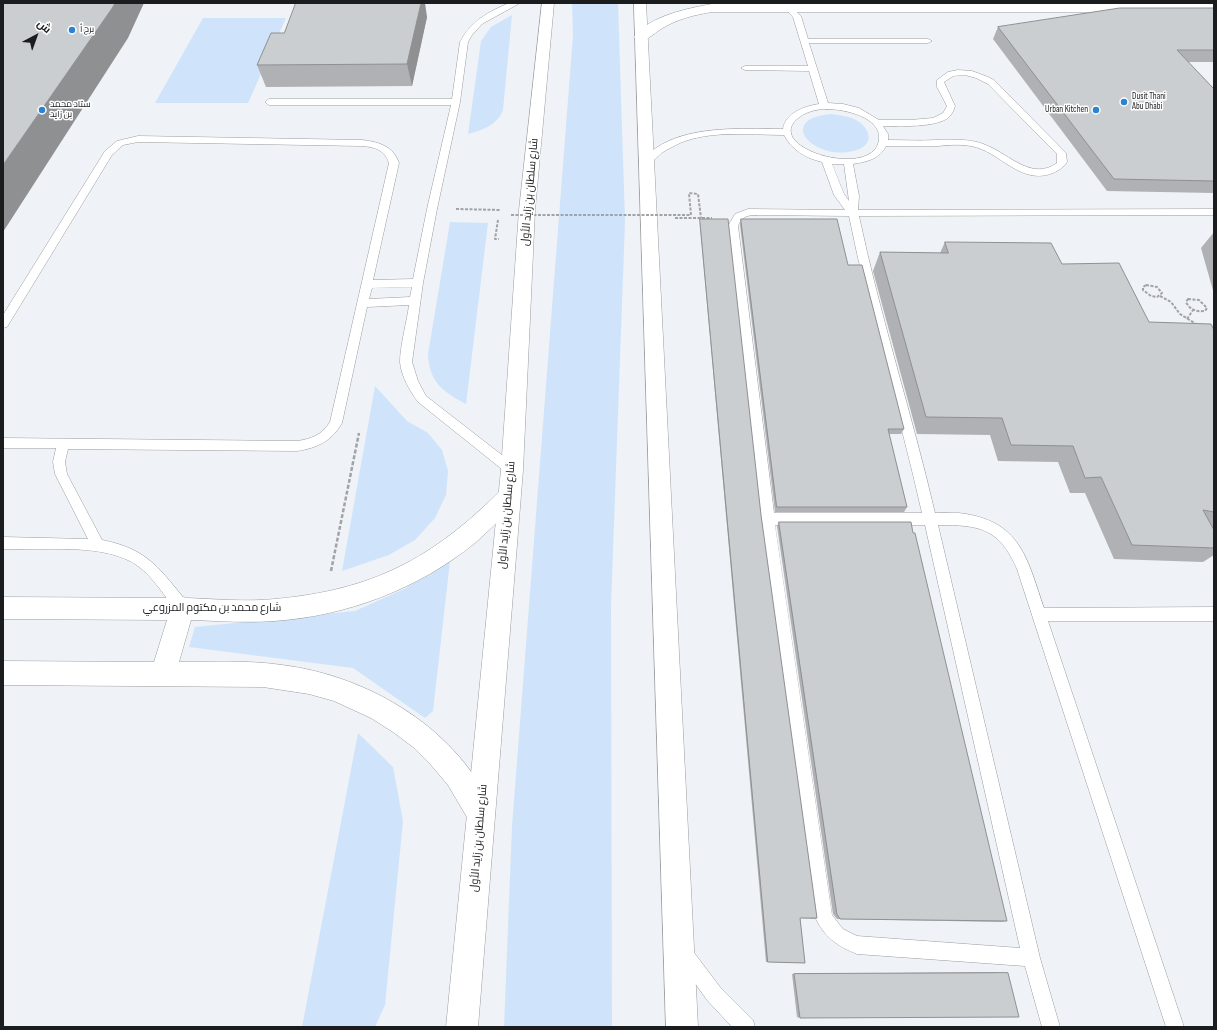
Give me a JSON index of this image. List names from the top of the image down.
{
  "streets": {
    "main road": ["شارع سلطان بن زايد الأول", "شارع محمد بن مكتوم المزروعي"]
  },
  "crossings": [
    ["شارع سلطان بن زايد الأول", "شارع محمد بن مكتوم المزروعي"]
  ],
  "places": [
    "برج أ",
    "Dusit Thani Abu Dhabi",
    "ستاد محمد بن زايد",
    "Urban Kitchen"
  ],
  "north": "top right"
}
